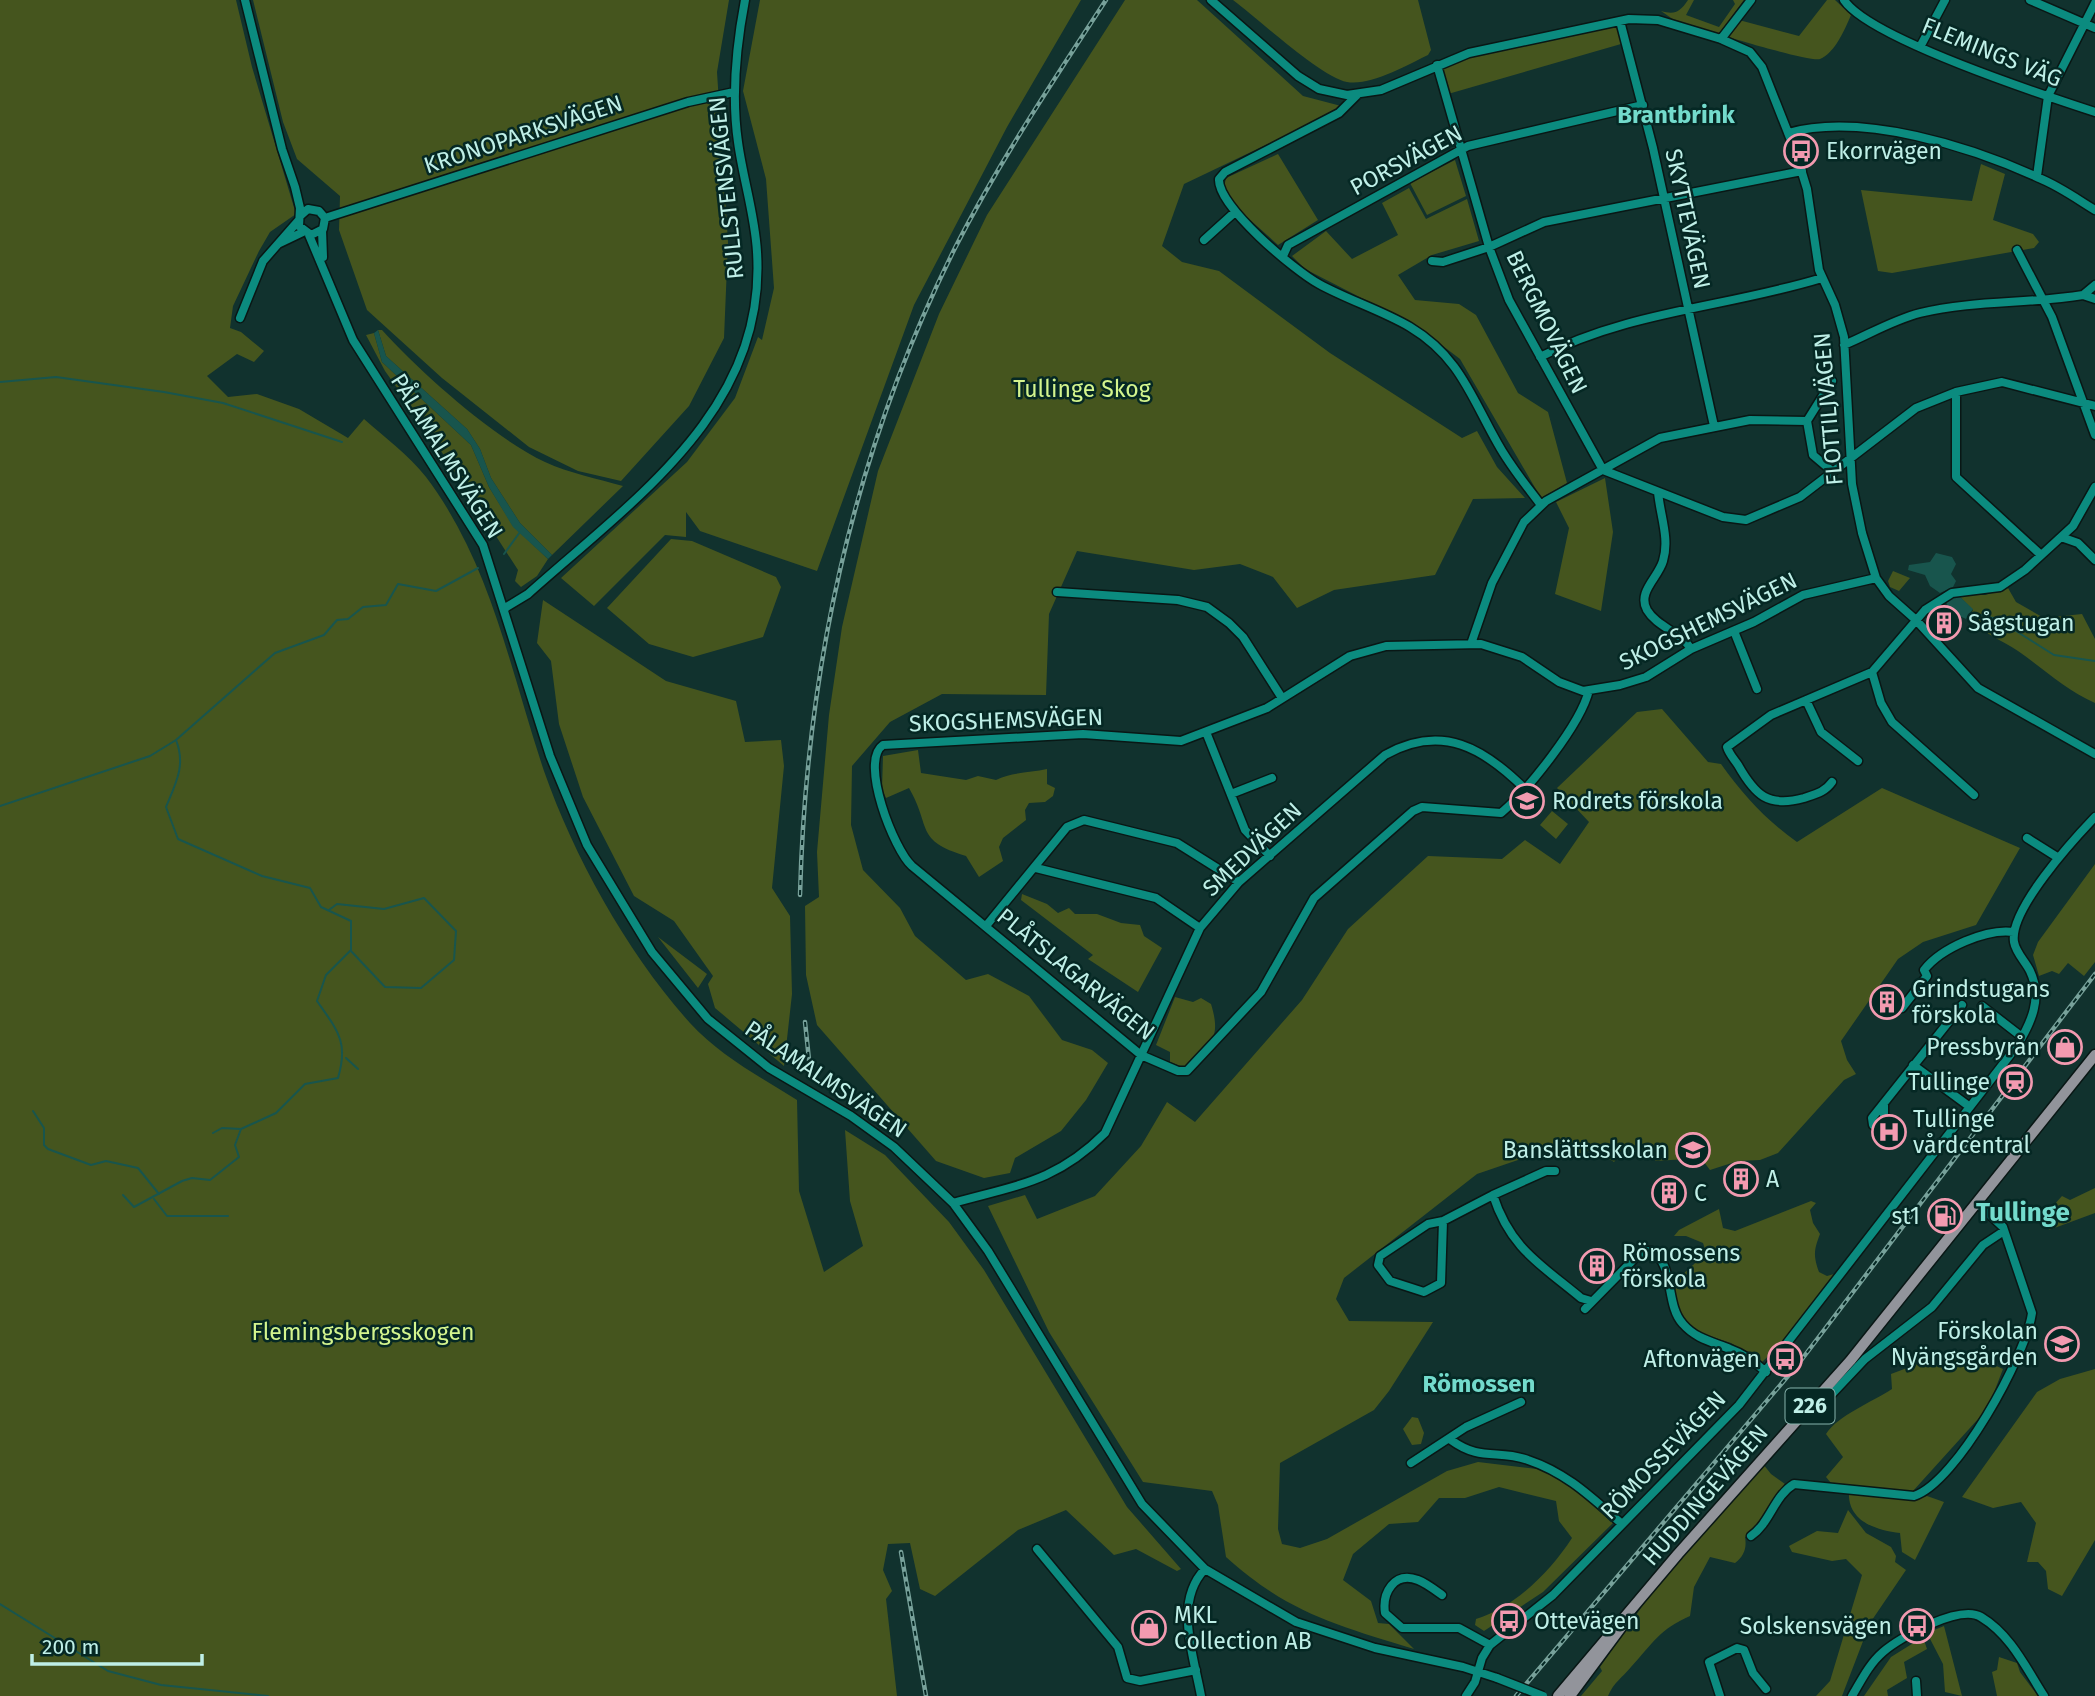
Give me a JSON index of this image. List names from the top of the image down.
{
  "streets": {
    "main road": ["226", "HUDDINGEVÄGEN"],
    "street": [
      "FLEMINGS VÄG",
      "KRONOPARKSVÄGEN",
      "PORSVÄGEN",
      "RULLSTENSVÄGEN",
      "SKYTTEVÄGEN",
      "BERGMOVÄGEN",
      "FLOTTILJVÄGEN",
      "PÅLAMALMSVÄGEN",
      "SKOGSHEMSVÄGEN",
      "SMEDVÄGEN",
      "PLÅTSLAGARVÄGEN",
      "RÖMOSSEVÄGEN"
    ]
  },
  "crossings": [
    ["KRONOPARKSVÄGEN", "RULLSTENSVÄGEN"],
    ["KRONOPARKSVÄGEN", "PÅLAMALMSVÄGEN"],
    ["PORSVÄGEN", "SKYTTEVÄGEN"],
    ["PORSVÄGEN", "BERGMOVÄGEN"],
    ["RULLSTENSVÄGEN", "PÅLAMALMSVÄGEN"],
    ["SKYTTEVÄGEN", "FLOTTILJVÄGEN"],
    ["BERGMOVÄGEN", "FLOTTILJVÄGEN"],
    ["FLOTTILJVÄGEN", "SKOGSHEMSVÄGEN"],
    ["PÅLAMALMSVÄGEN", "SMEDVÄGEN"],
    ["PÅLAMALMSVÄGEN", "RÖMOSSEVÄGEN"],
    ["SKOGSHEMSVÄGEN", "PLÅTSLAGARVÄGEN"],
    ["SMEDVÄGEN", "PLÅTSLAGARVÄGEN"]
  ],
  "districts": ["Brantbrink", "Tullinge", "Römossen"],
  "parks": ["Tullinge Skog", "Flemingsbergsskogen"],
  "places": {
    "bus stop": [
      "Ekorrvägen",
      "Aftonvägen",
      "Ottevägen",
      "Solskensvägen"
    ],
    "building": [
      "Sågstugan",
      "Grindstugans förskola",
      "A",
      "C",
      "Römossens förskola"
    ],
    "school or university": ["Rodrets förskola", "Banslättsskolan", "Förskolan Nyängsgården"],
    "shop": ["Pressbyrån", "MKL Collection AB"],
    "station": ["Tullinge"],
    "hospital": ["Tullinge vårdcentral"],
    "fuel station": ["st1"]
  },
  "scale_bar": "200 m"
}
